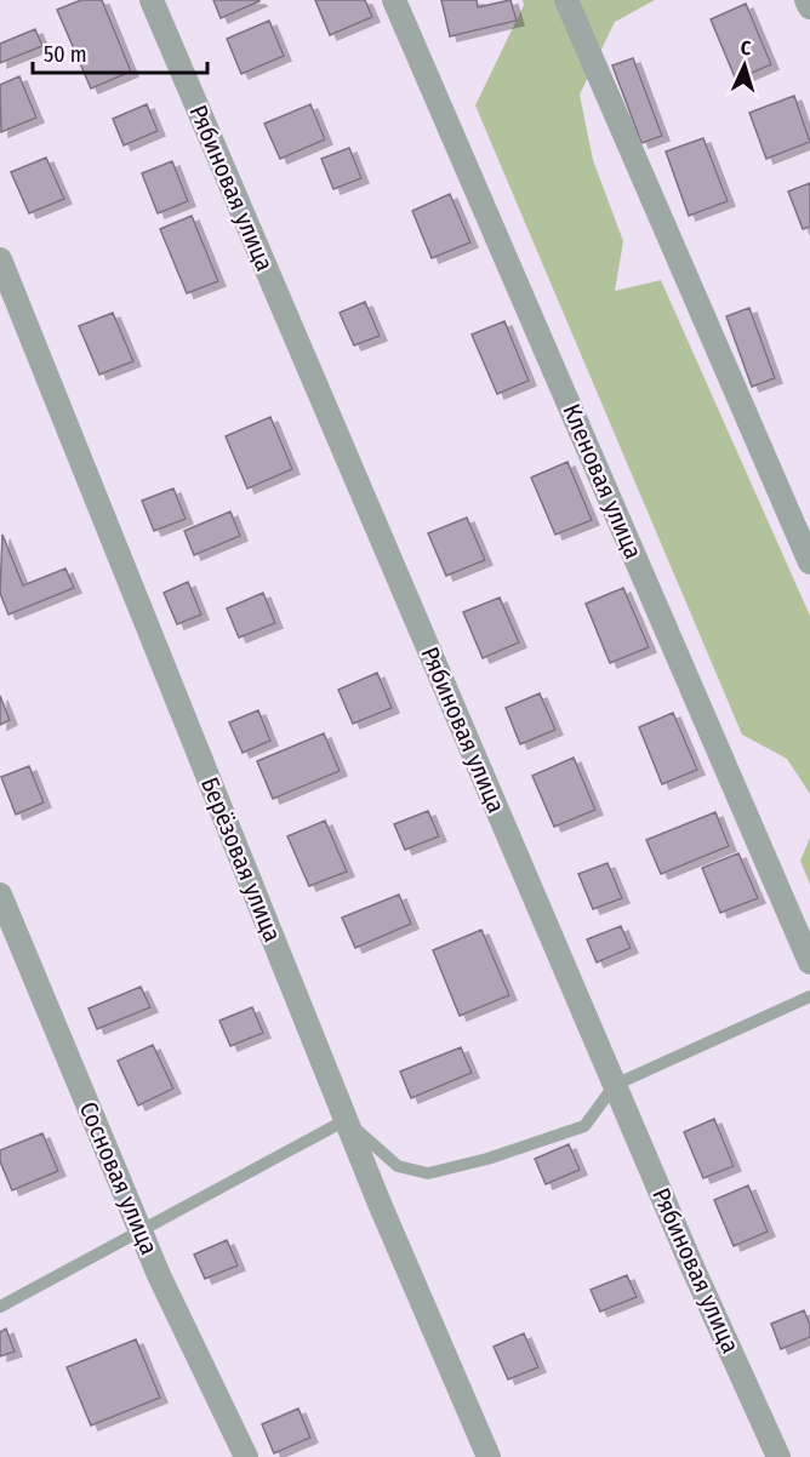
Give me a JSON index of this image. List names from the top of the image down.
{
  "streets": {
    "street": [
      "Рябиновая улица",
      "Кленовая улица",
      "Берёзовая улица",
      "Сосновая улица"
    ]
  },
  "scale_bar": "50 m",
  "north": "top"
}
